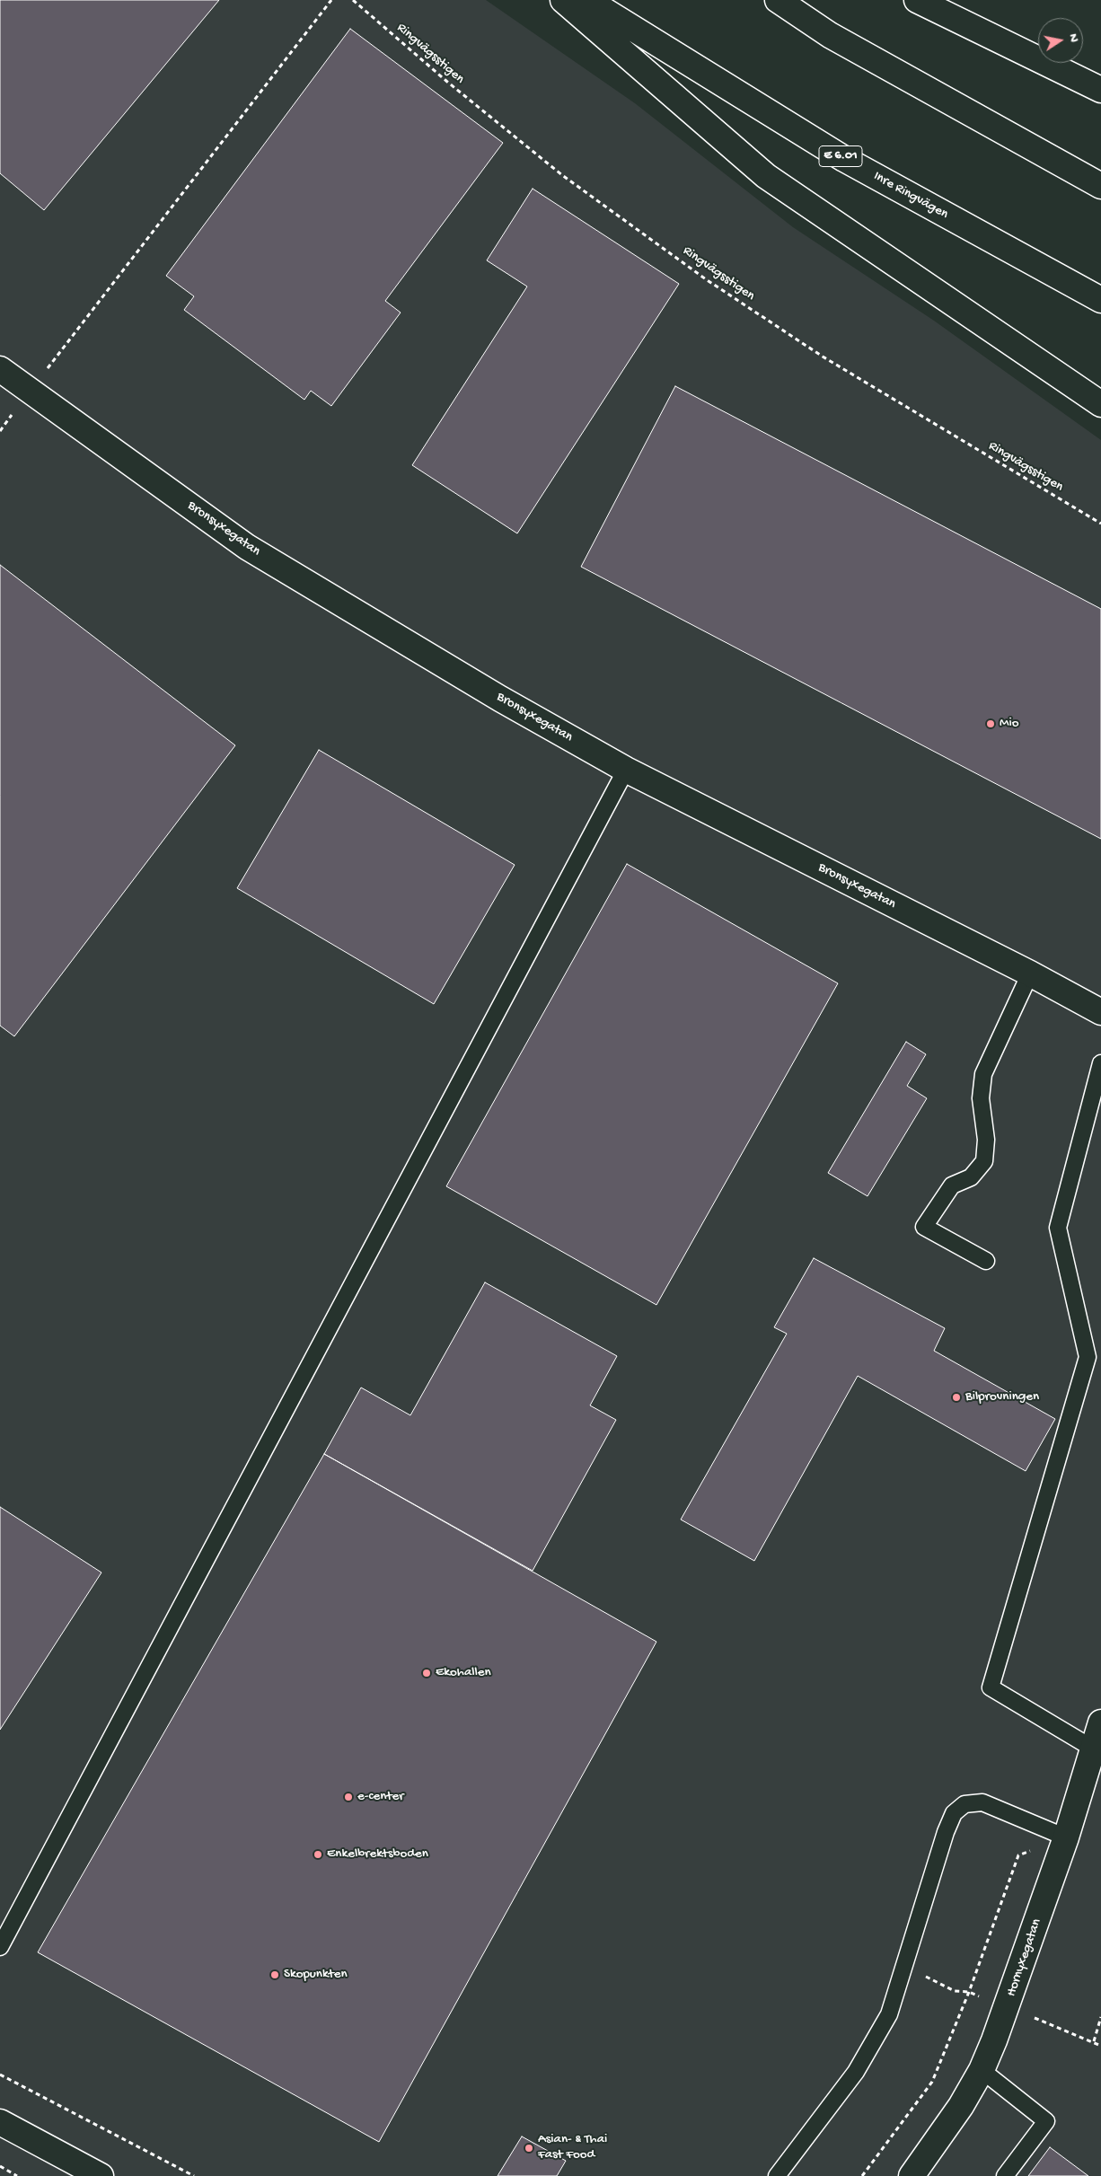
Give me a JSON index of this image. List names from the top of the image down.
{
  "streets": {
    "main road": [
      "E 6.01",
      "Inre Ringvägen",
      "Bronsyxegatan",
      "Hornyxegatan"
    ],
    "path": ["Ringvägsstigen"]
  },
  "places": [
    "Mio",
    "Bilprovningen",
    "Ekohallen",
    "e-center",
    "Enkelbrektsboden",
    "Skopunkten",
    "Asian- & Thai Fast Food"
  ],
  "north": "right"
}
